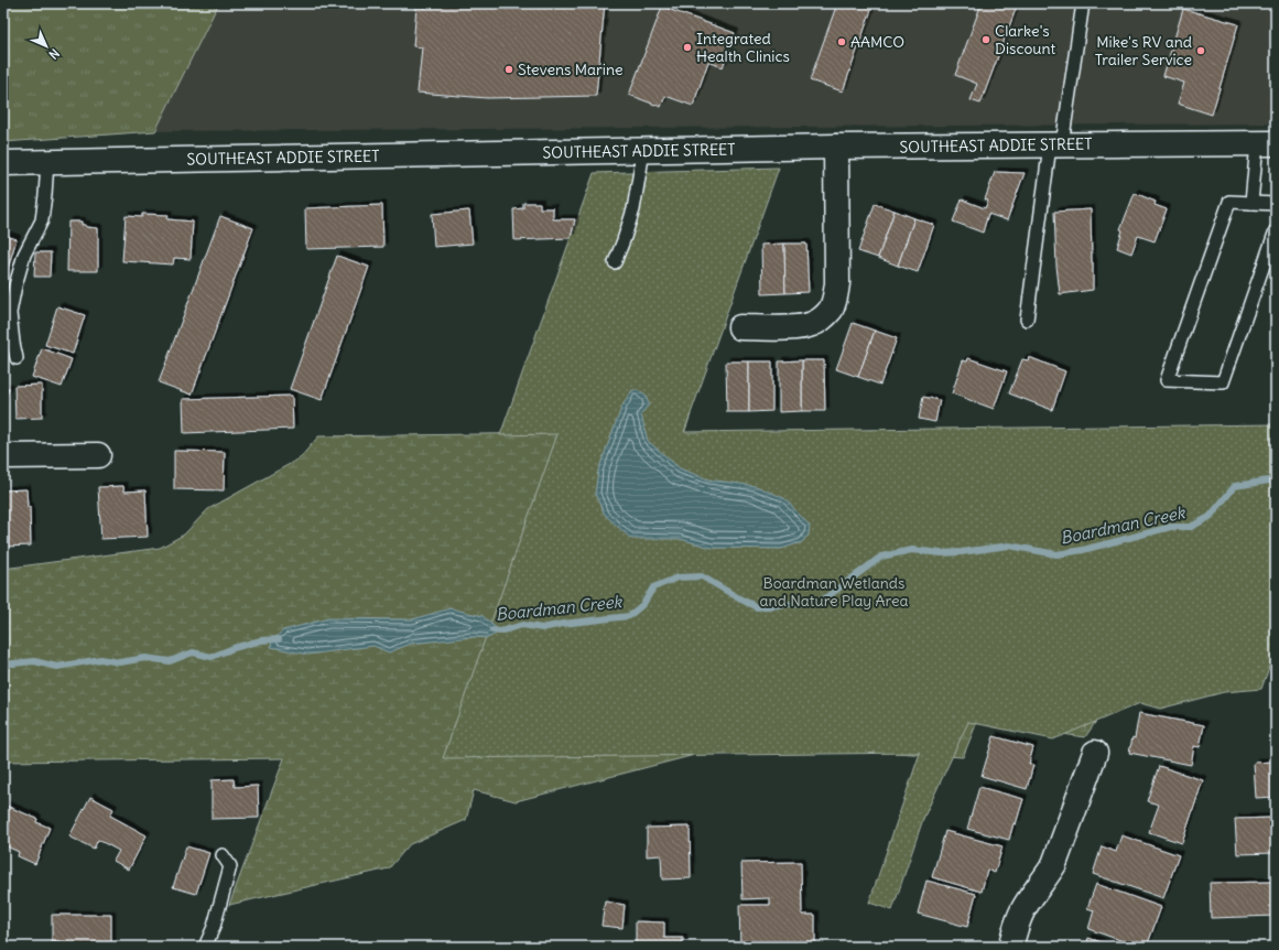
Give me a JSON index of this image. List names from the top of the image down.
{
  "streets": {
    "street": ["SOUTHEAST ADDIE STREET"]
  },
  "water": ["Boardman Creek"],
  "parks": ["Boardman Wetlands and Nature Play Area"],
  "places": [
    "Clarke's Discount",
    "AAMCO",
    "Integrated Health Clinics",
    "Mike's RV and Trailer Service",
    "Stevens Marine"
  ],
  "north": "bottom right"
}
